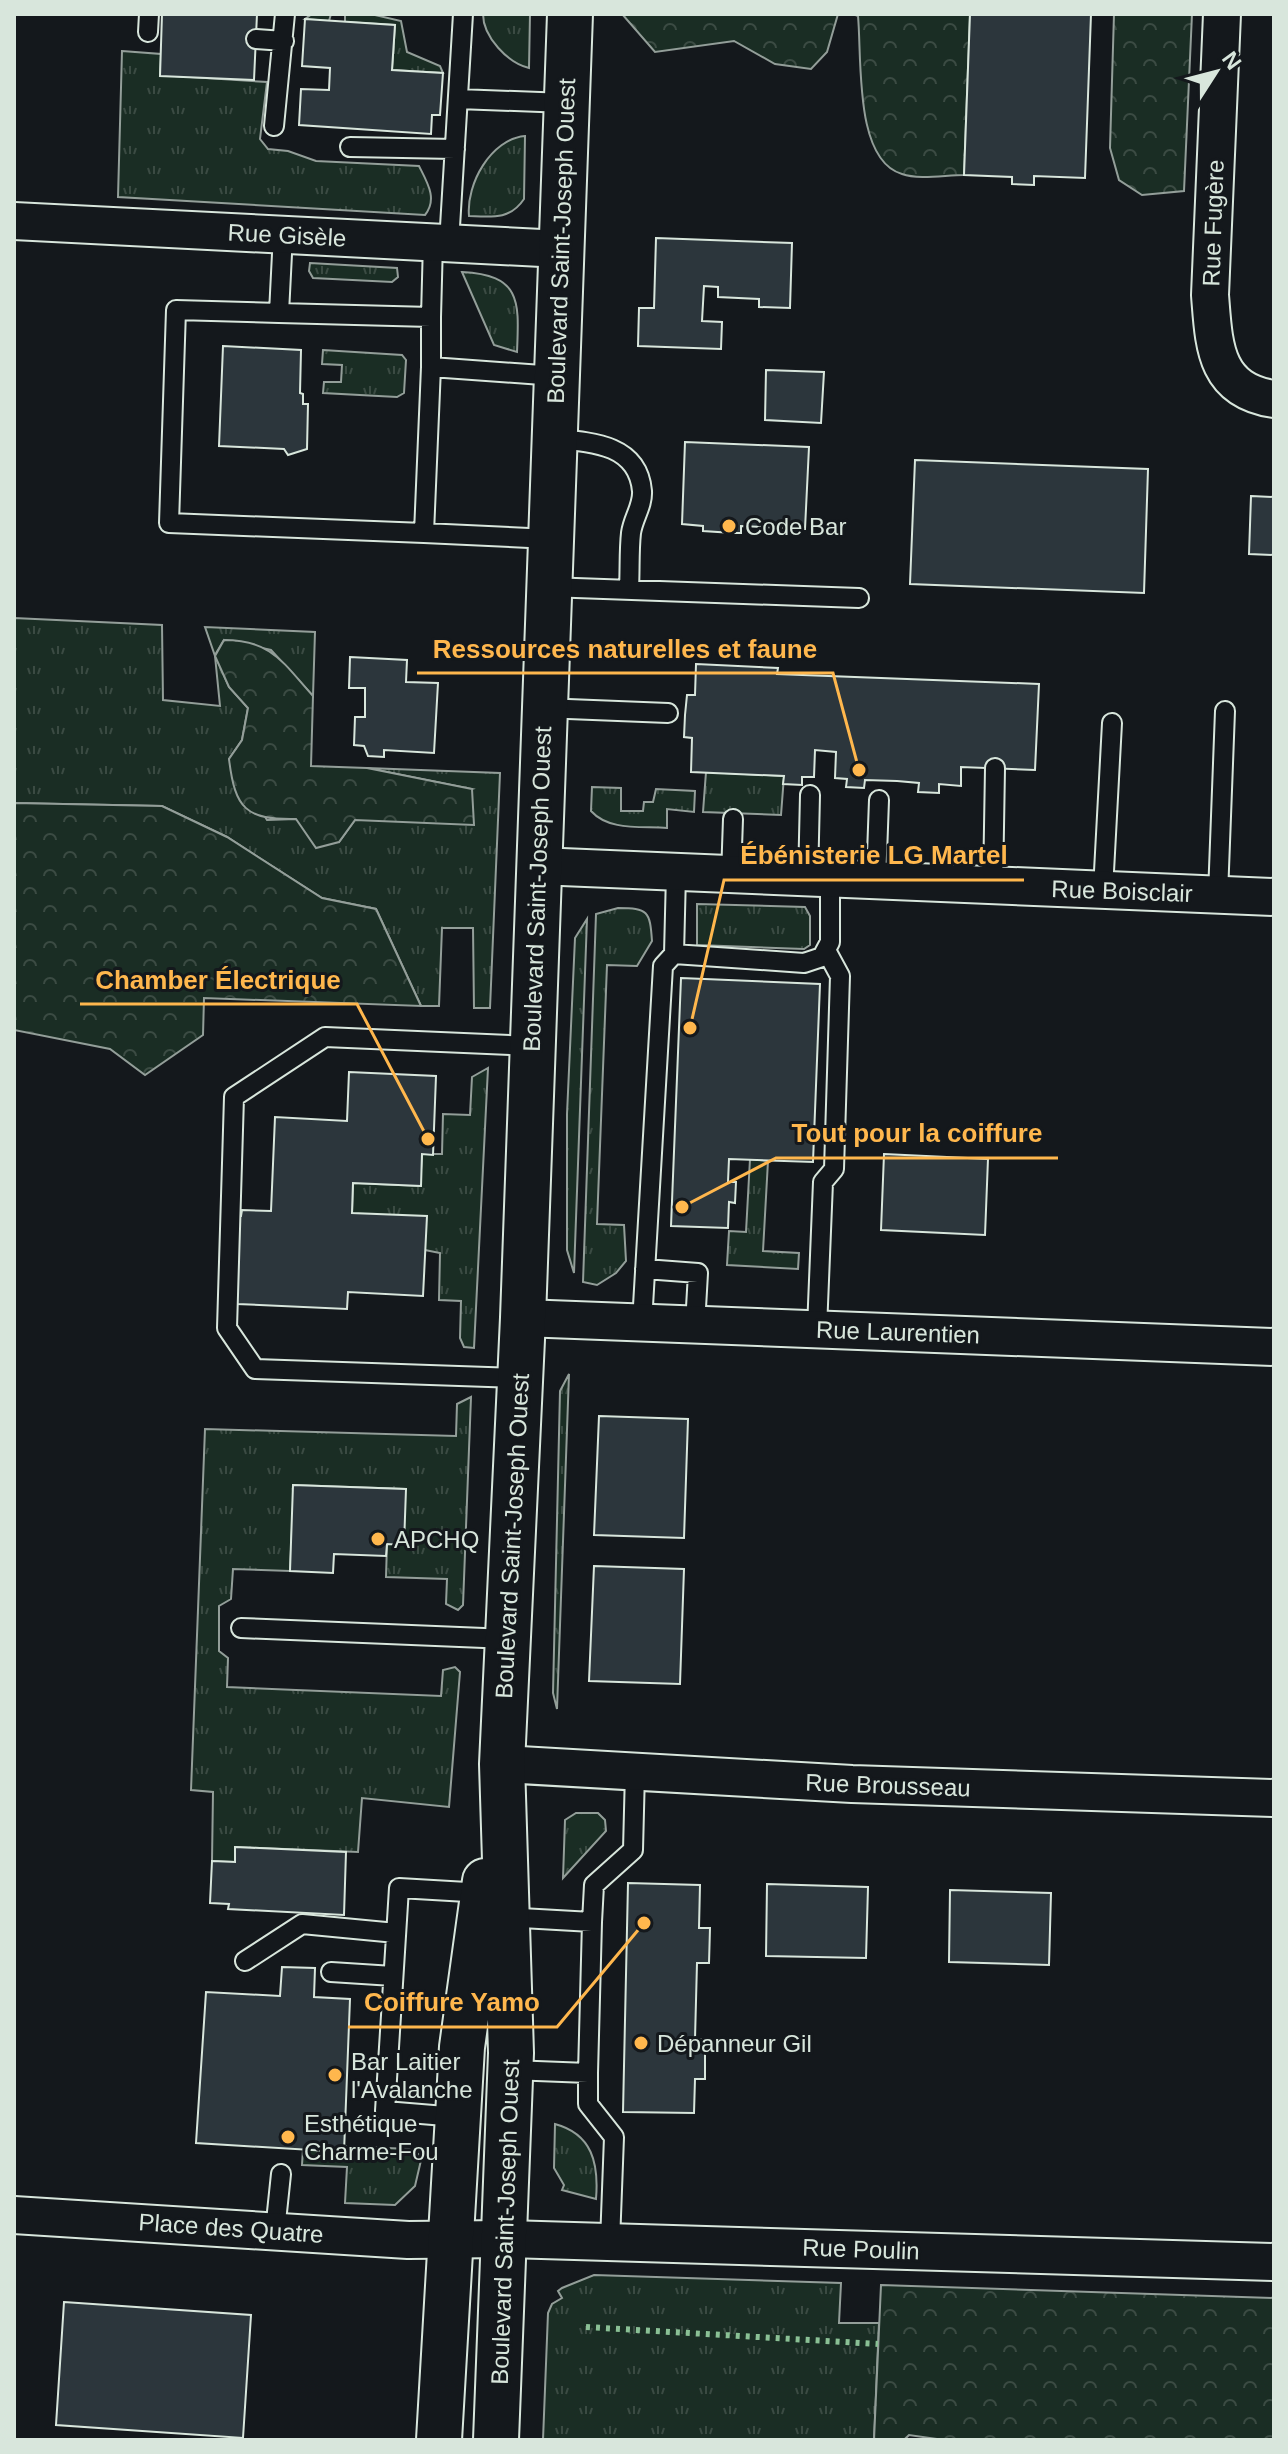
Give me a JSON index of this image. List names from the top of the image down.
{
  "streets": {
    "main road": ["Boulevard Saint-Joseph Ouest"],
    "street": [
      "Rue Fugère",
      "Rue Gisèle",
      "Rue Boisclair",
      "Rue Laurentien",
      "Rue Brousseau",
      "Place des Quatre",
      "Rue Poulin"
    ]
  },
  "crossings": [
    ["Rue Gisèle", "Boulevard Saint-Joseph Ouest"],
    ["Boulevard Saint-Joseph Ouest", "Rue Boisclair"],
    ["Boulevard Saint-Joseph Ouest", "Rue Laurentien"],
    ["Boulevard Saint-Joseph Ouest", "Rue Brousseau"],
    ["Boulevard Saint-Joseph Ouest", "Place des Quatre"],
    ["Boulevard Saint-Joseph Ouest", "Rue Poulin"],
    ["Place des Quatre", "Rue Poulin"]
  ],
  "places": [
    "Code Bar",
    "Ressources naturelles et faune",
    "Ébénisterie LG Martel",
    "Chamber Électrique",
    "Tout pour la coiffure",
    "APCHQ",
    "Coiffure Yamo",
    "Dépanneur Gil",
    "Bar Laitier l'Avalanche",
    "Esthétique Charme-Fou"
  ],
  "north": "top right"
}
